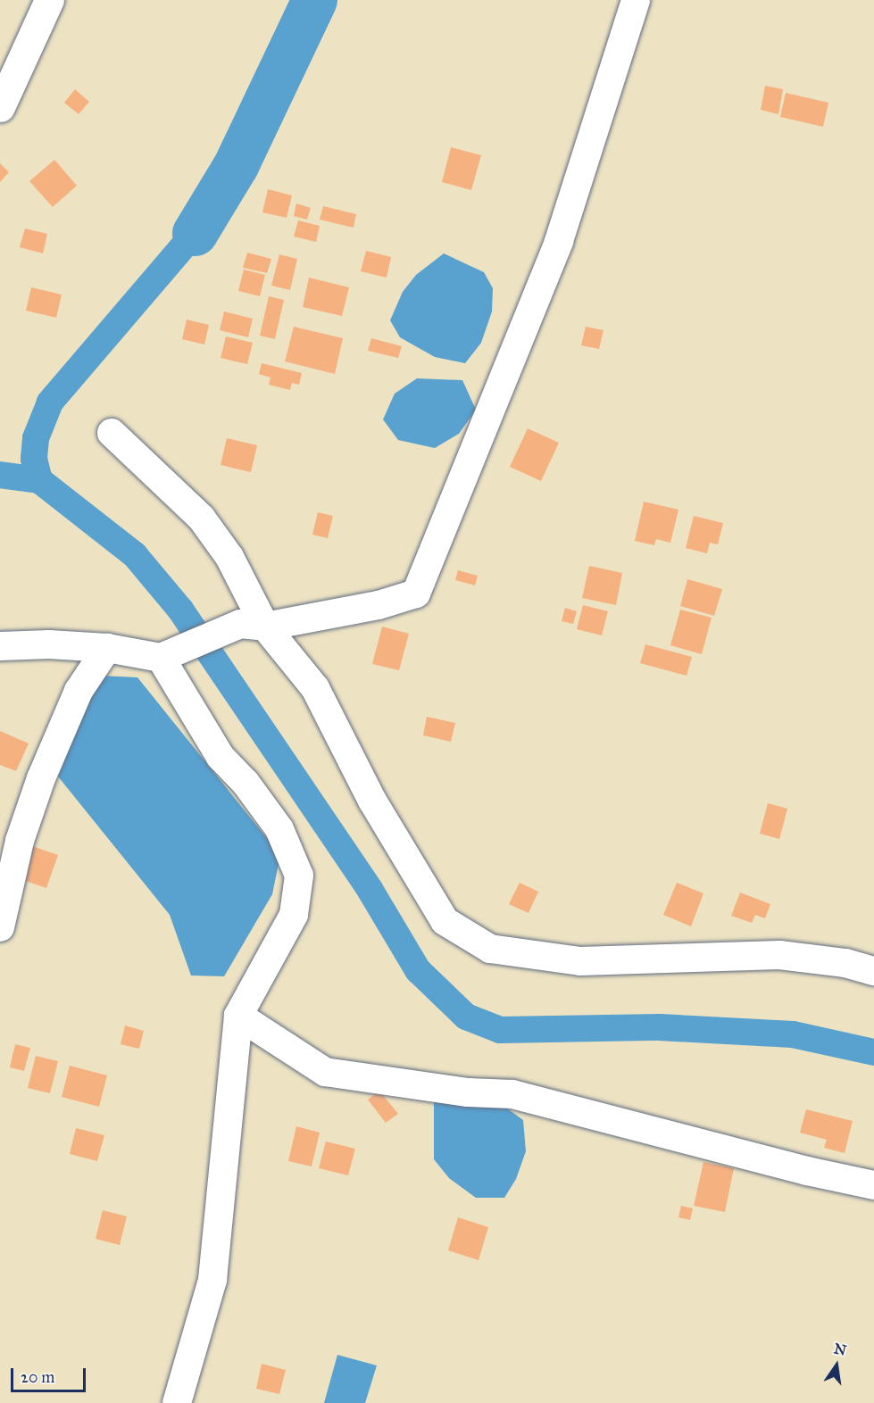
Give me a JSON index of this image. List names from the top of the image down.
{
  "scale_bar": "20 m",
  "north": "top"
}
